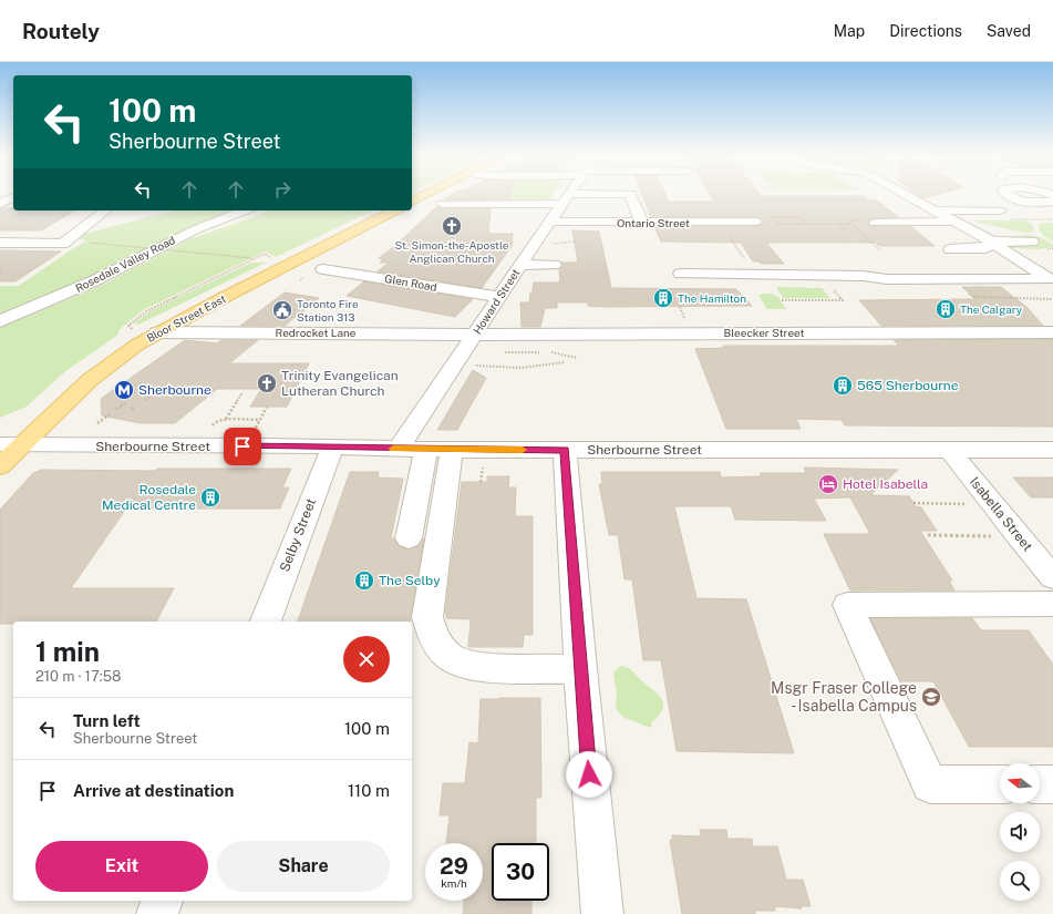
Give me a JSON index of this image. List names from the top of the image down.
{
  "streets": {
    "main road": ["Bloor Street East"],
    "street": [
      "Ontario Street",
      "Rosedale Valley Road",
      "Glen Road",
      "Howard Street",
      "Redrocket Lane",
      "Bleecker Street",
      "Sherbourne Street",
      "Isabella Street",
      "Selby Street"
    ]
  },
  "crossings": [
    ["Ontario Street", "Howard Street"],
    ["Glen Road", "Howard Street"],
    ["Howard Street", "Redrocket Lane"],
    ["Howard Street", "Bleecker Street"],
    ["Howard Street", "Sherbourne Street"],
    ["Bloor Street East", "Redrocket Lane"],
    ["Bloor Street East", "Sherbourne Street"],
    ["Redrocket Lane", "Bleecker Street"],
    ["Sherbourne Street", "Isabella Street"],
    ["Sherbourne Street", "Selby Street"]
  ],
  "places": {
    "church": ["St. Simon-the-Apostle Anglican Church", "Trinity Evangelican Lutheran Church"],
    "building": [
      "The Hamilton",
      "The Calgary",
      "565 Sherbourne",
      "Rosedale Medical Centre",
      "The Selby"
    ],
    "public building": ["Toronto Fire Station 313"],
    "metro station": ["Sherbourne"],
    "hotel": ["Hotel Isabella"],
    "school or university": ["Msgr Fraser College - Isabella Campus"]
  },
  "north": "left",
  "page": {
    "header": "Routely",
    "nav": ["Map", "Directions", "Saved"],
    "turn": ["100 m", "Sherbourne Street"],
    "heading": ["1 min", "210 m · 17:58"],
    "list": [
      {
        "name": "Turn left",
        "note": "Sherbourne Street",
        "value": "100 m"
      },
      {
        "name": "Arrive at destination",
        "value": "110 m"
      }
    ],
    "buttons": ["Exit", "Share"],
    "speed": "29 km/h",
    "limit": "30"
  }
}
